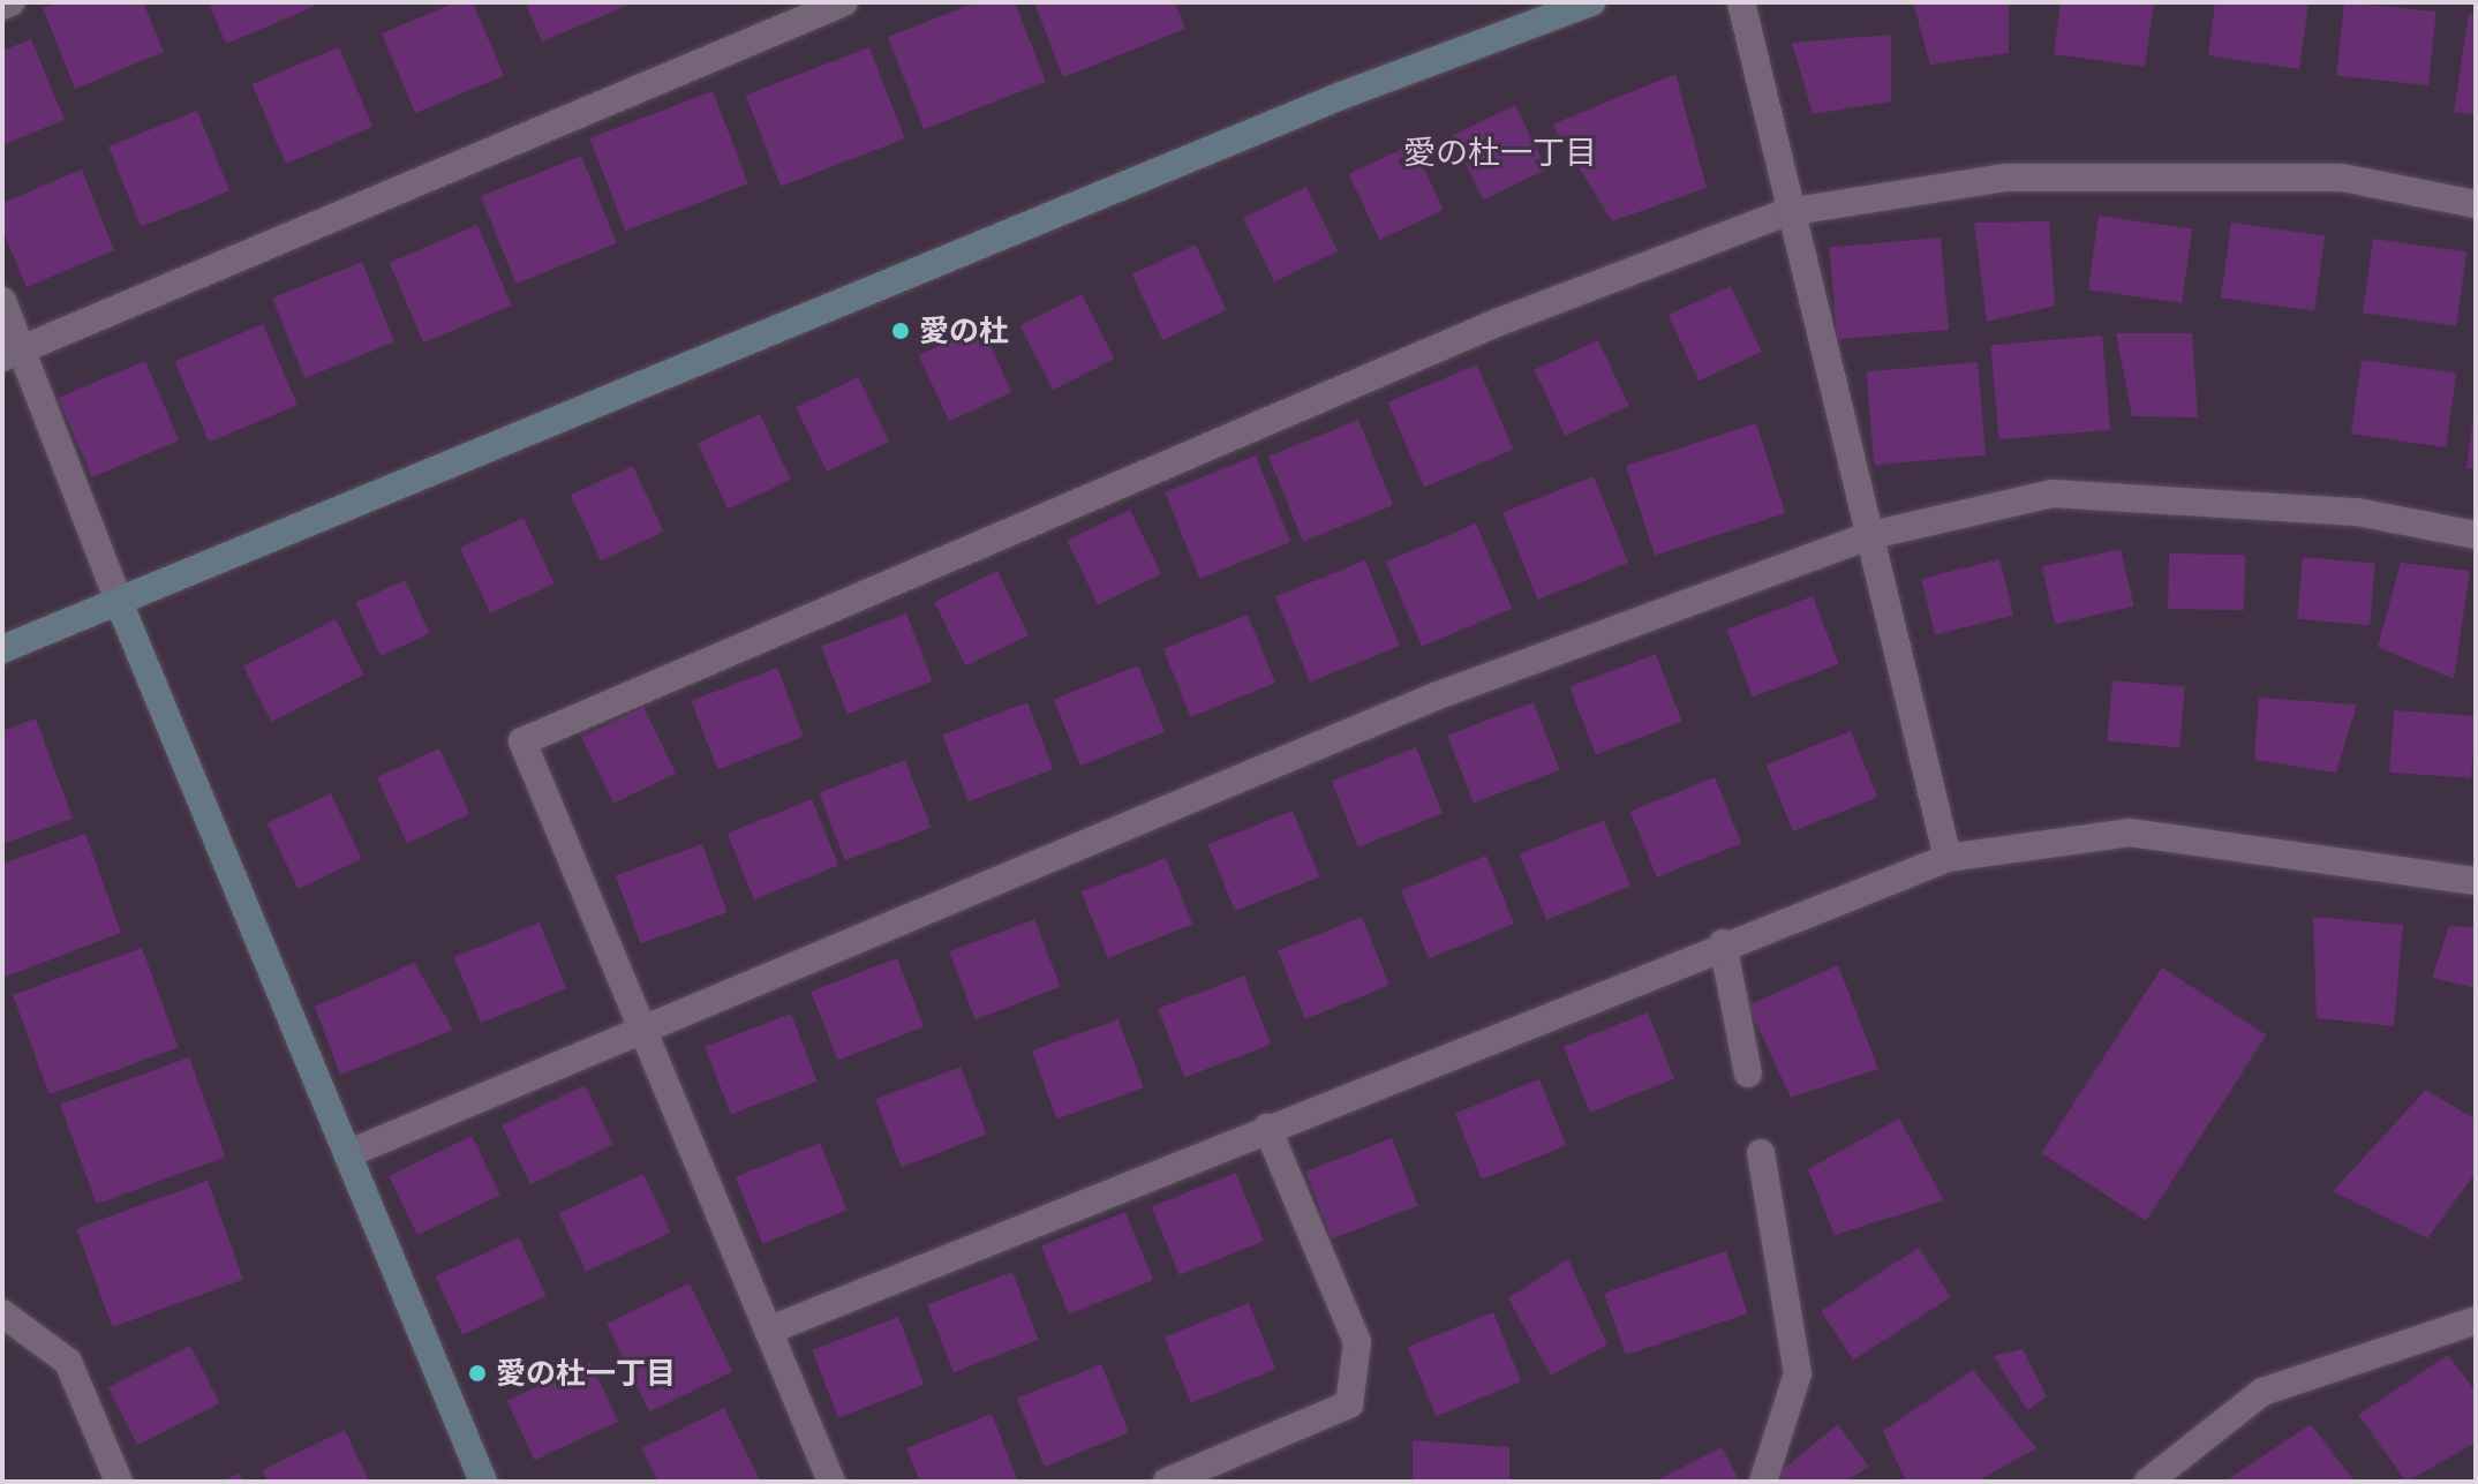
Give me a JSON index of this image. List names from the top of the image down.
{
  "districts": ["愛の杜一丁目"],
  "places": ["愛の杜", "愛の杜一丁目"]
}
